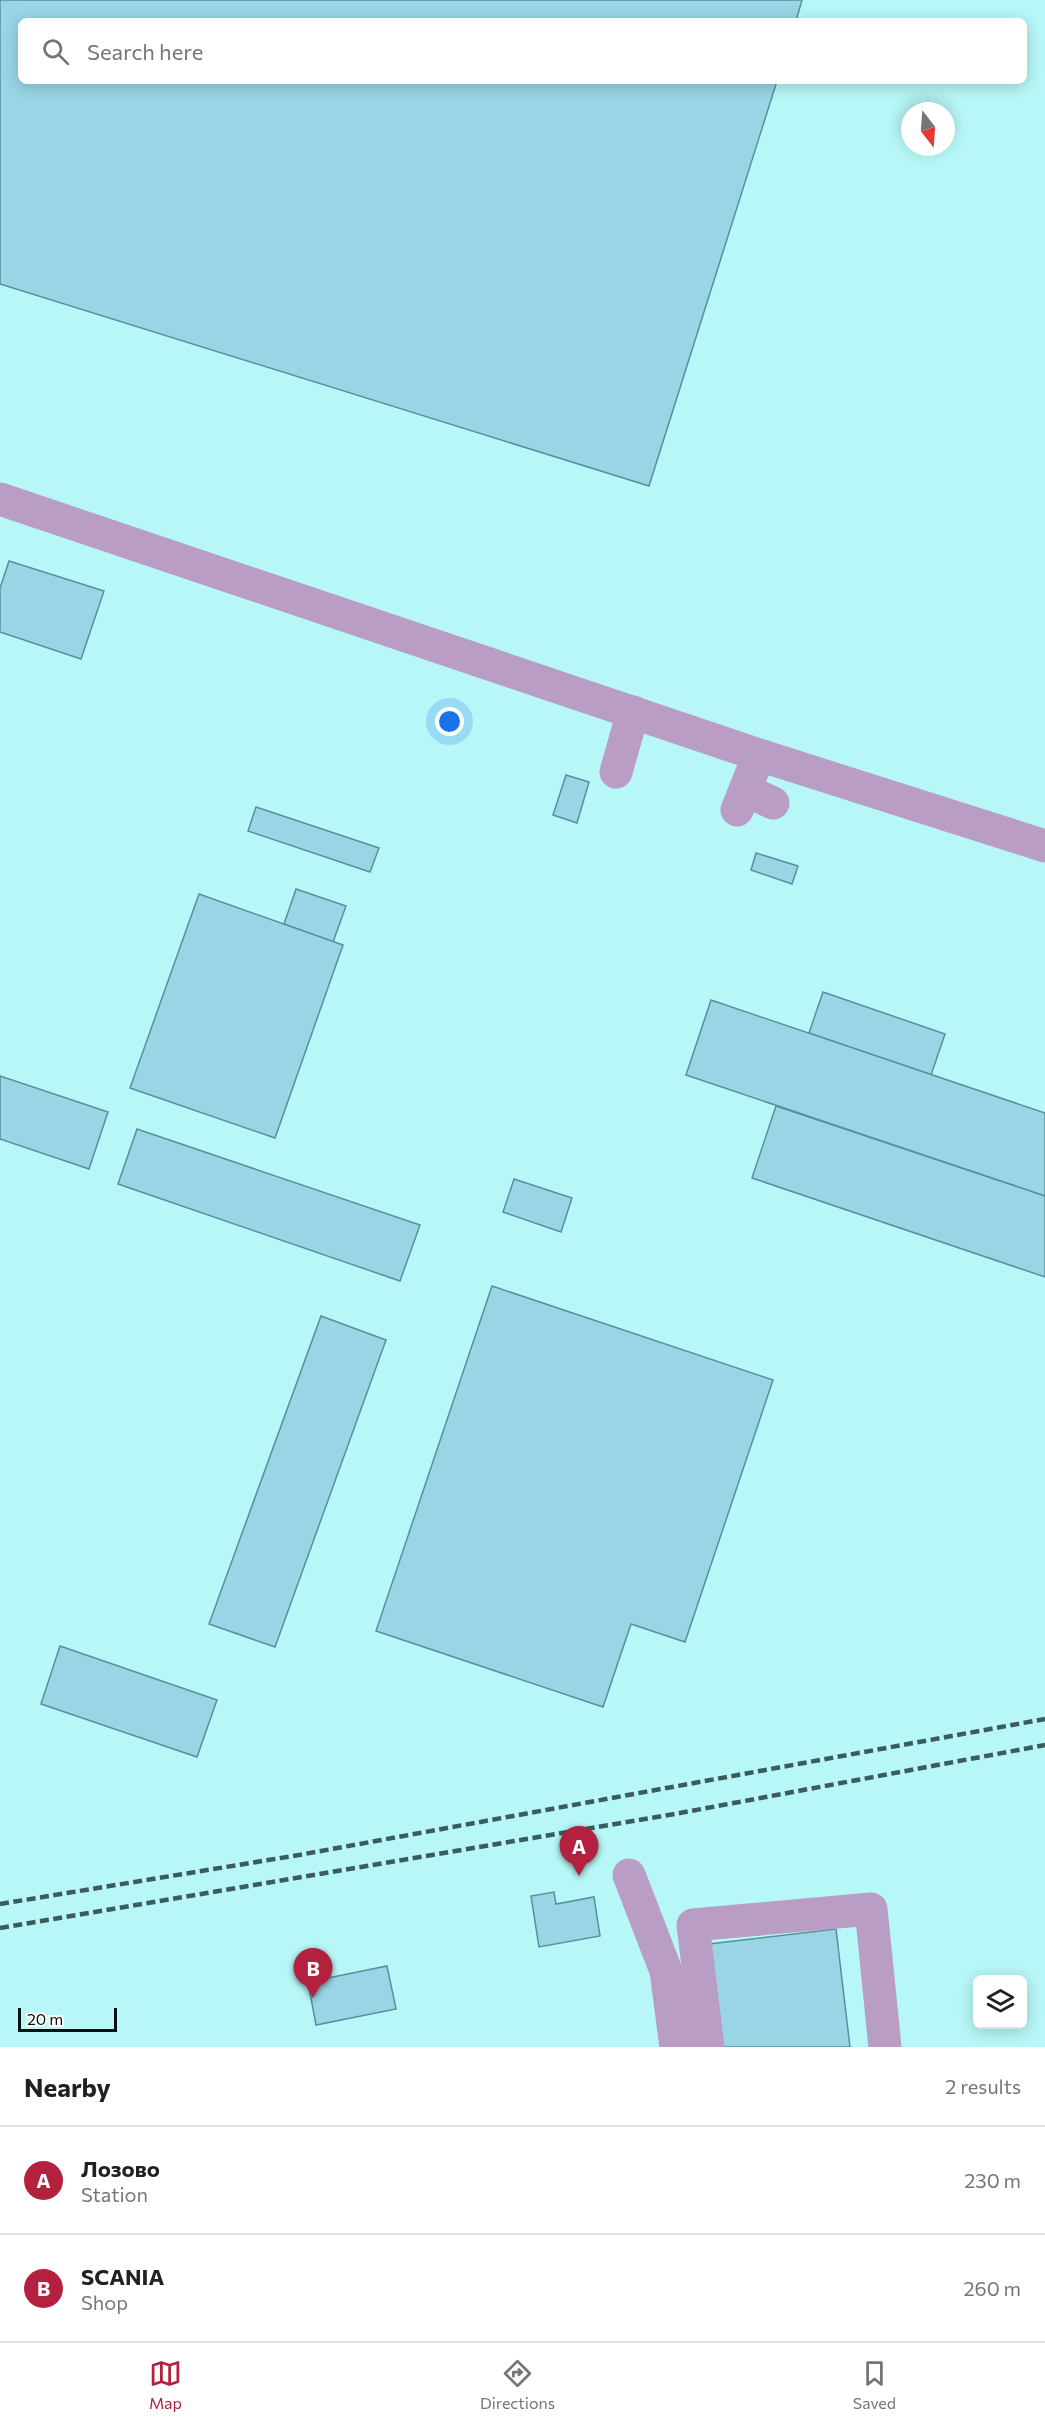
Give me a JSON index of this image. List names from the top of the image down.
{
  "scale_bar": "20 m",
  "north": "bottom",
  "page": {
    "search": "Search here",
    "pins": ["A", "B"],
    "scale": "20 m",
    "heading": ["Nearby", "2 results"],
    "list": [
      {
        "mark": "A",
        "name": "Лозово",
        "note": "Station",
        "value": "230 m"
      },
      {
        "mark": "B",
        "name": "SCANIA",
        "note": "Shop",
        "value": "260 m"
      }
    ],
    "nav": ["Map", "Directions", "Saved"]
  }
}
